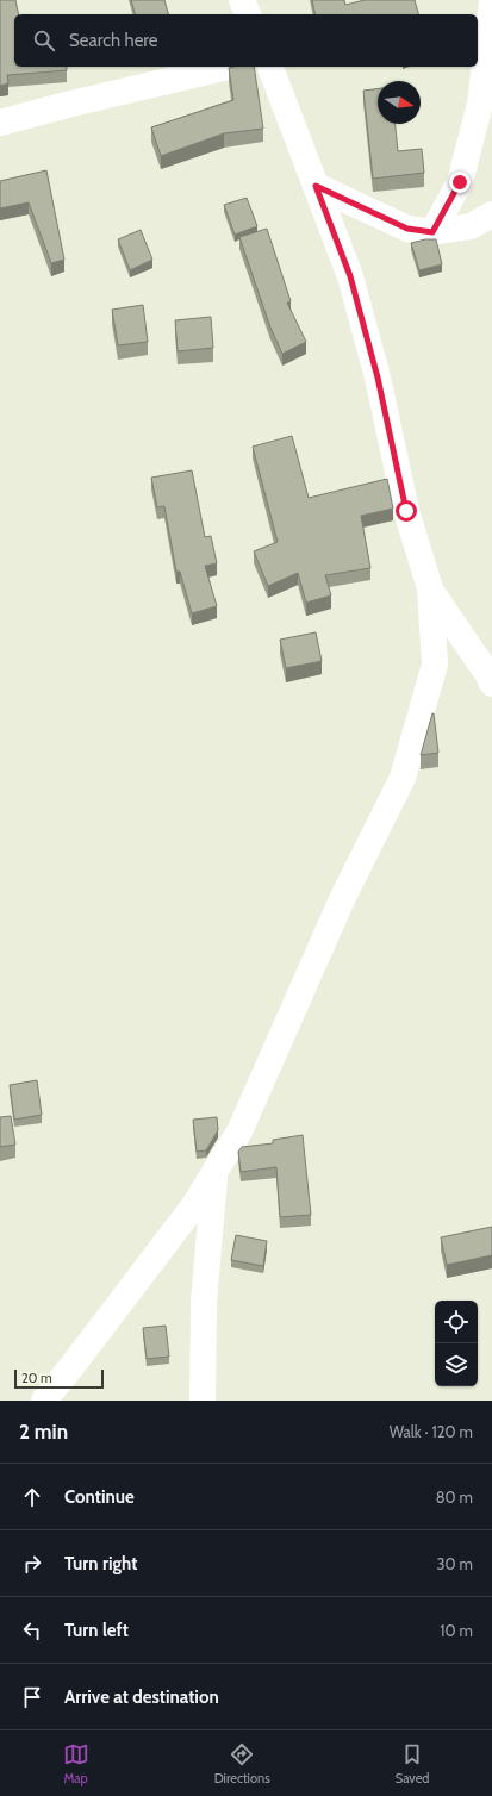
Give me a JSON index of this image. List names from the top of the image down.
{
  "scale_bar": "20 m",
  "north": "right",
  "page": {
    "search": "Search here",
    "scale": "20 m",
    "heading": ["2 min", "Walk · 120 m"],
    "list": [
      ["Continue", "80 m"],
      ["Turn right", "30 m"],
      ["Turn left", "10 m"],
      "Arrive at destination"
    ],
    "nav": ["Map", "Directions", "Saved"]
  }
}
